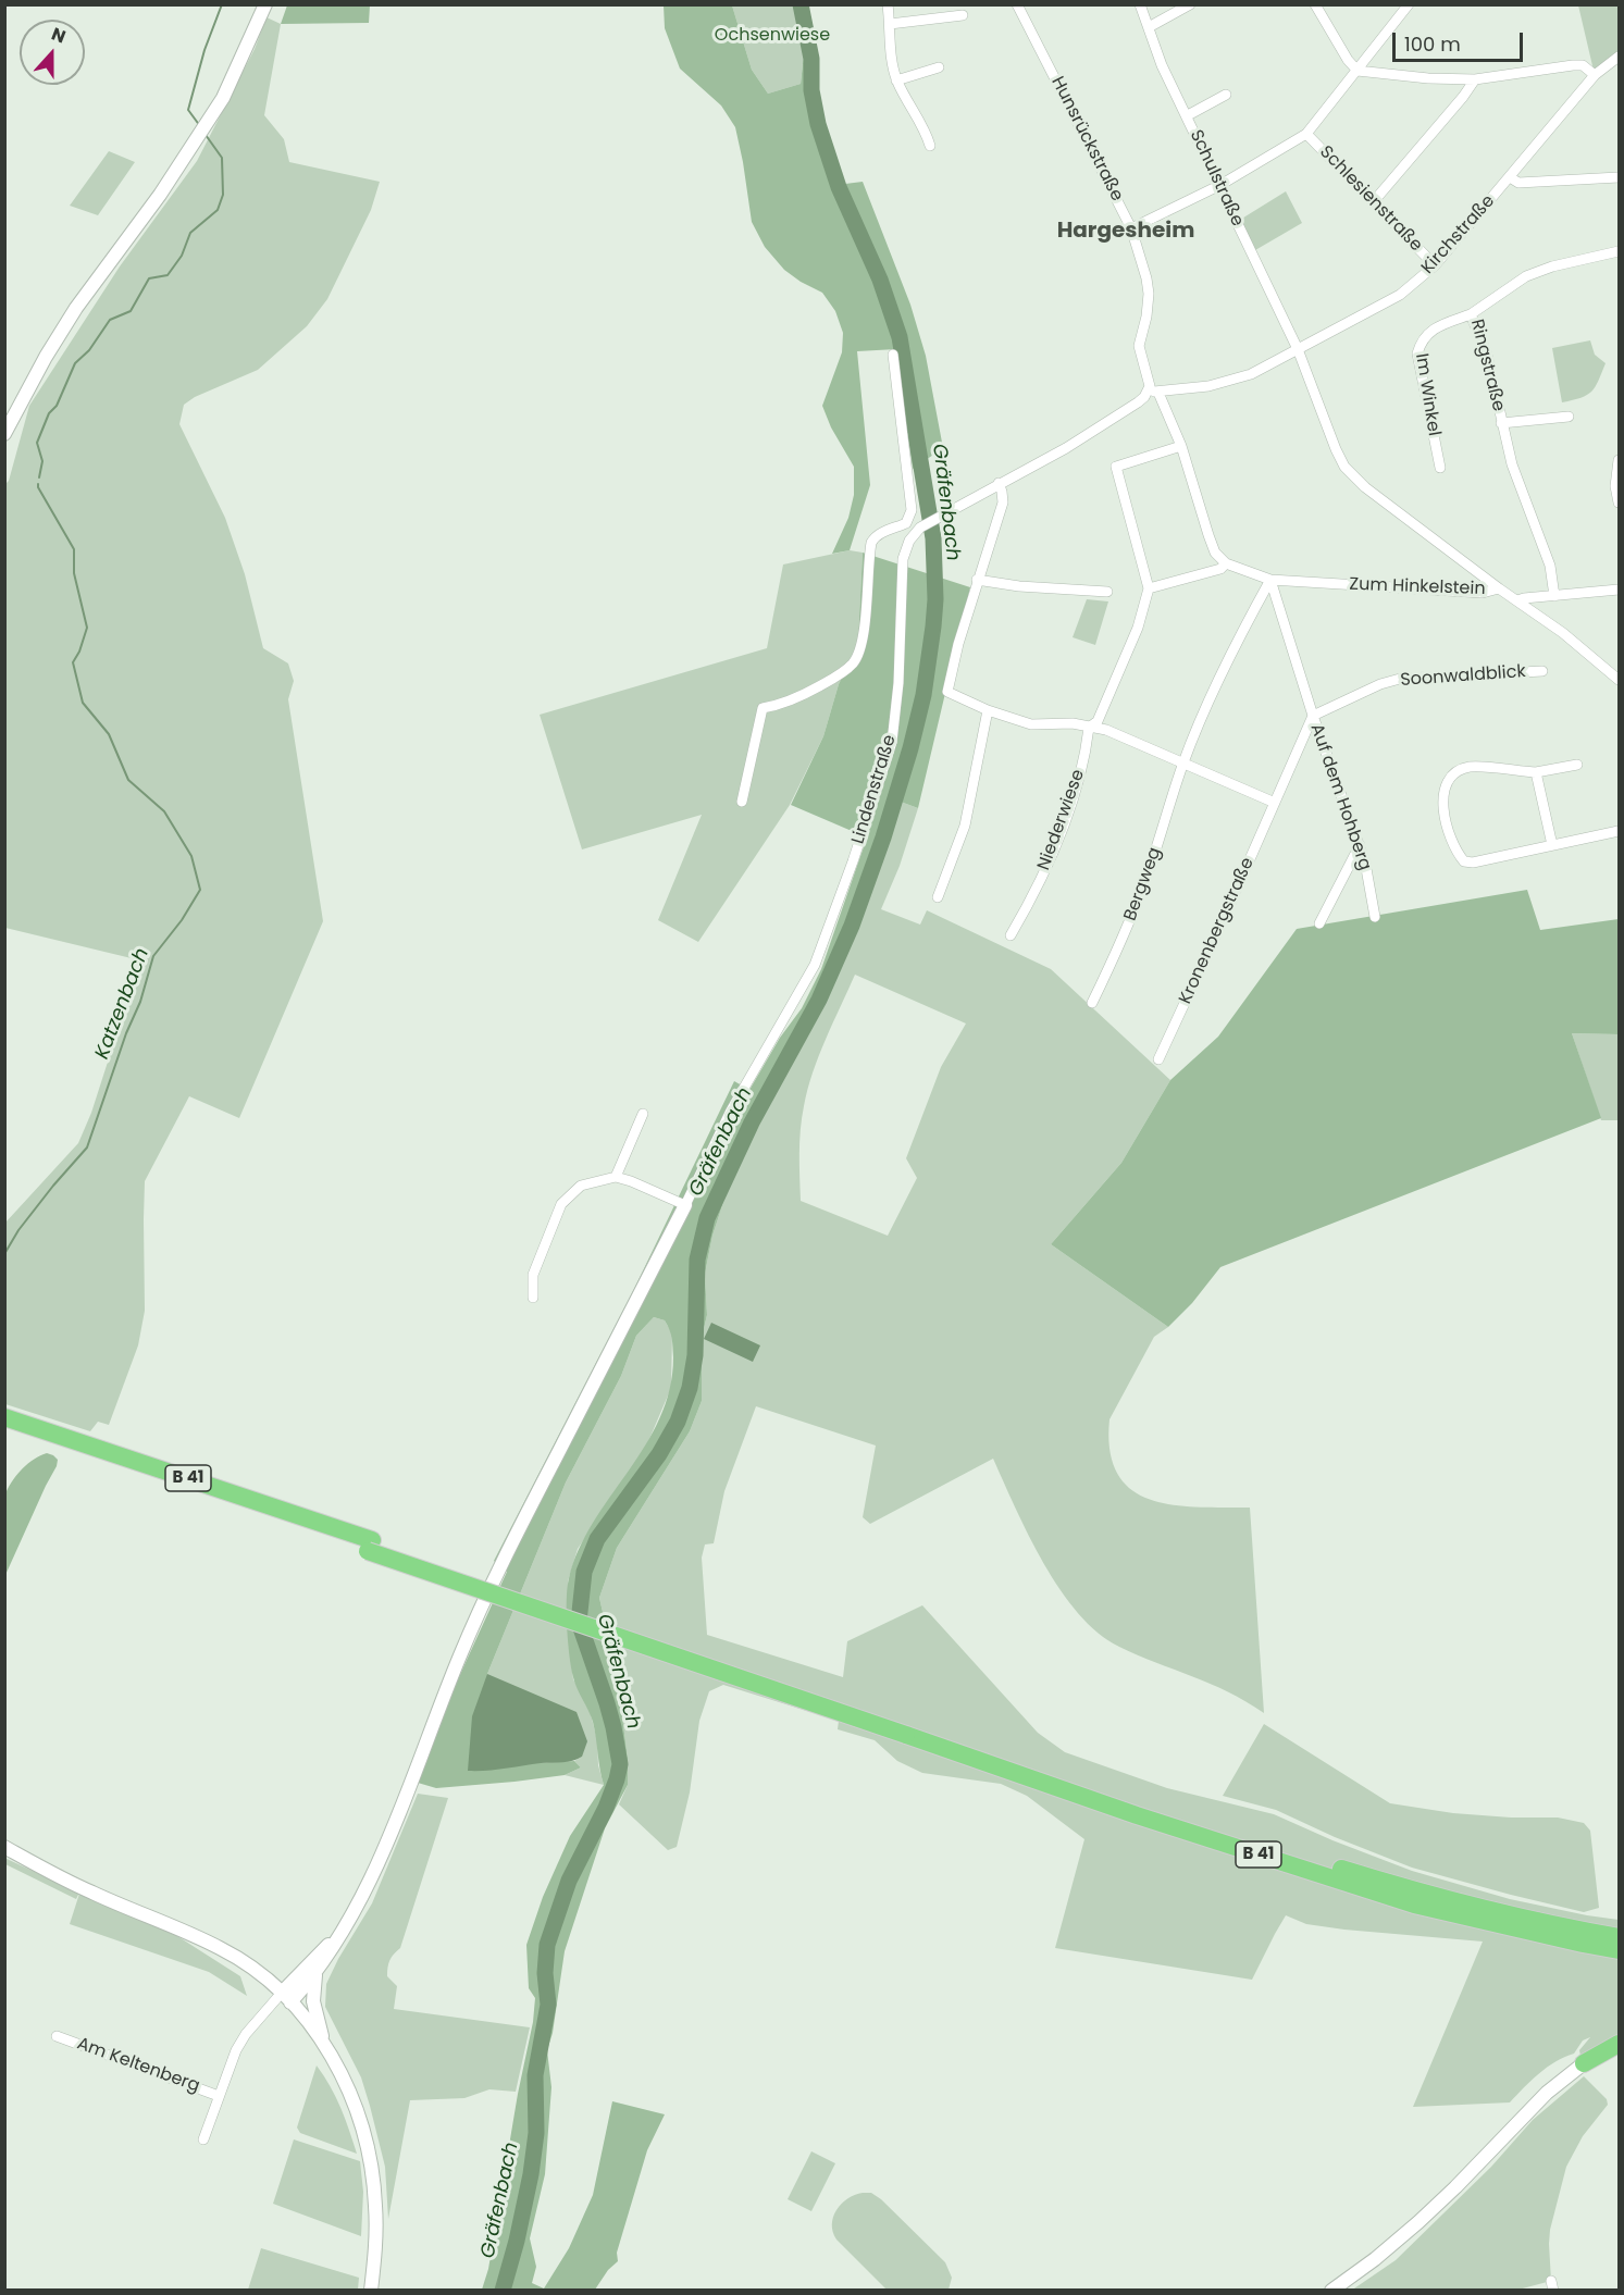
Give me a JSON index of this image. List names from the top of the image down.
{
  "streets": {
    "highway": ["B 41"],
    "street": [
      "Hunsrückstraße",
      "Schulstraße",
      "Schlesienstraße",
      "Kirchstraße",
      "Ringstraße",
      "Im Winkel",
      "Zum Hinkelstein",
      "Soonwaldblick",
      "Lindenstraße",
      "Auf dem Hohberg",
      "Niederwiese",
      "Bergweg",
      "Kronenbergstraße",
      "Am Keltenberg"
    ]
  },
  "crossings": [
    ["Hunsrückstraße", "Kirchstraße"],
    ["Schulstraße", "Kirchstraße"],
    ["Schulstraße", "Zum Hinkelstein"],
    ["Schlesienstraße", "Kirchstraße"],
    ["Ringstraße", "Im Winkel"],
    ["Zum Hinkelstein", "Bergweg"],
    ["Soonwaldblick", "Auf dem Hohberg"],
    ["Soonwaldblick", "Kronenbergstraße"],
    ["Auf dem Hohberg", "Kronenbergstraße"]
  ],
  "districts": ["Hargesheim"],
  "water": ["Gräfenbach", "Katzenbach"],
  "parks": ["Ochsenwiese"],
  "scale_bar": "100 m",
  "north": "top"
}
